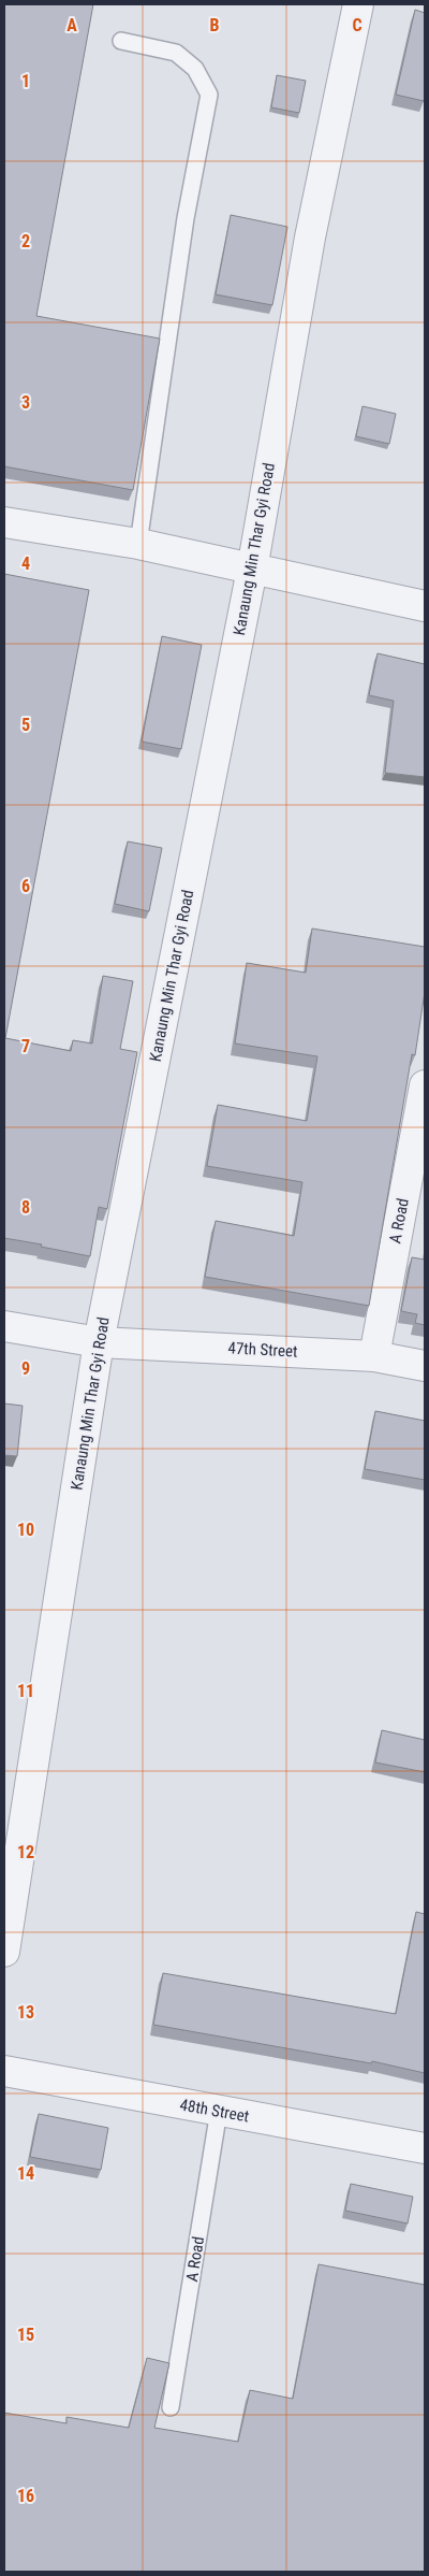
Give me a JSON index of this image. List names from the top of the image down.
{
  "streets": {
    "street": [
      "Kanaung Min Thar Gyi Road",
      "A Road",
      "47th Street",
      "48th Street"
    ]
  },
  "crossings": [
    ["Kanaung Min Thar Gyi Road", "47th Street"],
    ["A Road", "47th Street"],
    ["A Road", "48th Street"]
  ],
  "grid": {
    "columns": ["A", "B", "C"],
    "rows": [
      "1",
      "2",
      "3",
      "4",
      "5",
      "6",
      "7",
      "8",
      "9",
      "10",
      "11",
      "12",
      "13",
      "14",
      "15",
      "16"
    ]
  }
}
